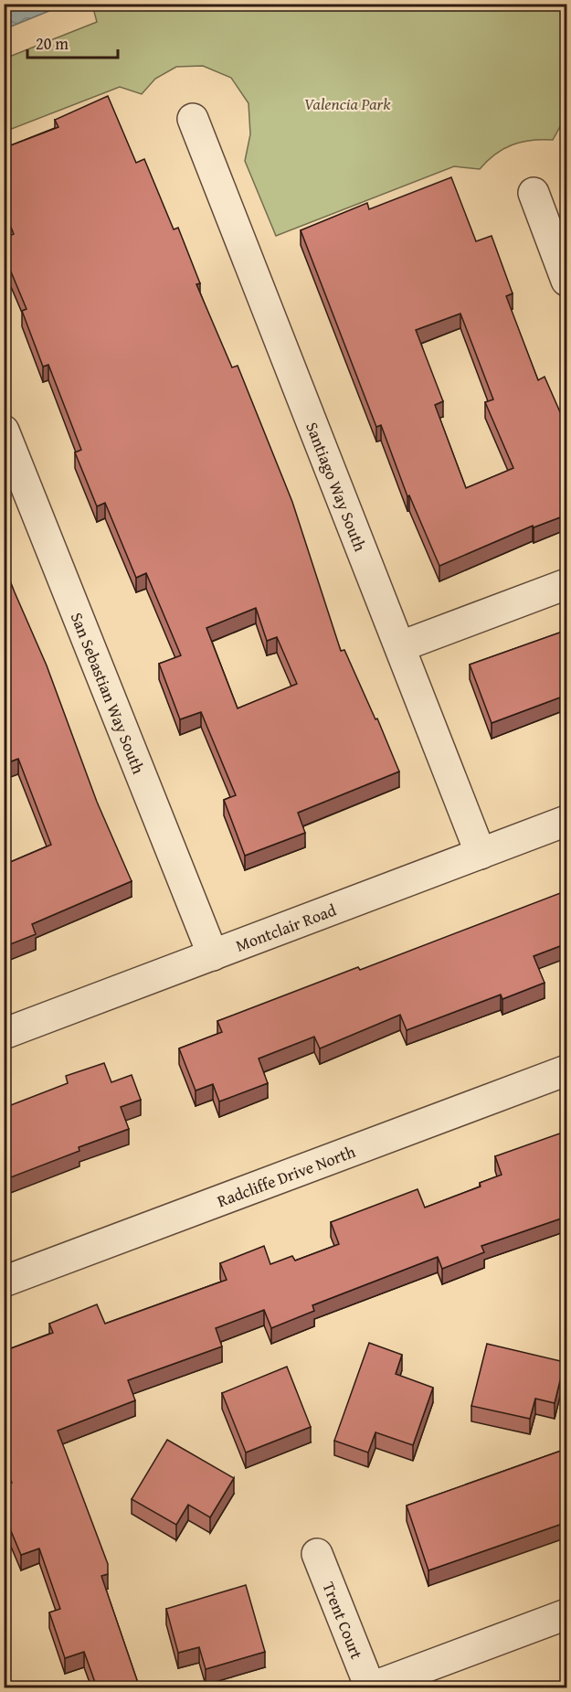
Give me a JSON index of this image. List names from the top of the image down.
{
  "streets": {
    "street": [
      "Santiago Way South",
      "San Sebastian Way South",
      "Montclair Road",
      "Radcliffe Drive North",
      "Trent Court"
    ]
  },
  "crossings": [
    ["Santiago Way South", "Montclair Road"],
    ["San Sebastian Way South", "Montclair Road"]
  ],
  "parks": ["Valencia Park"],
  "scale_bar": "20 m"
}
